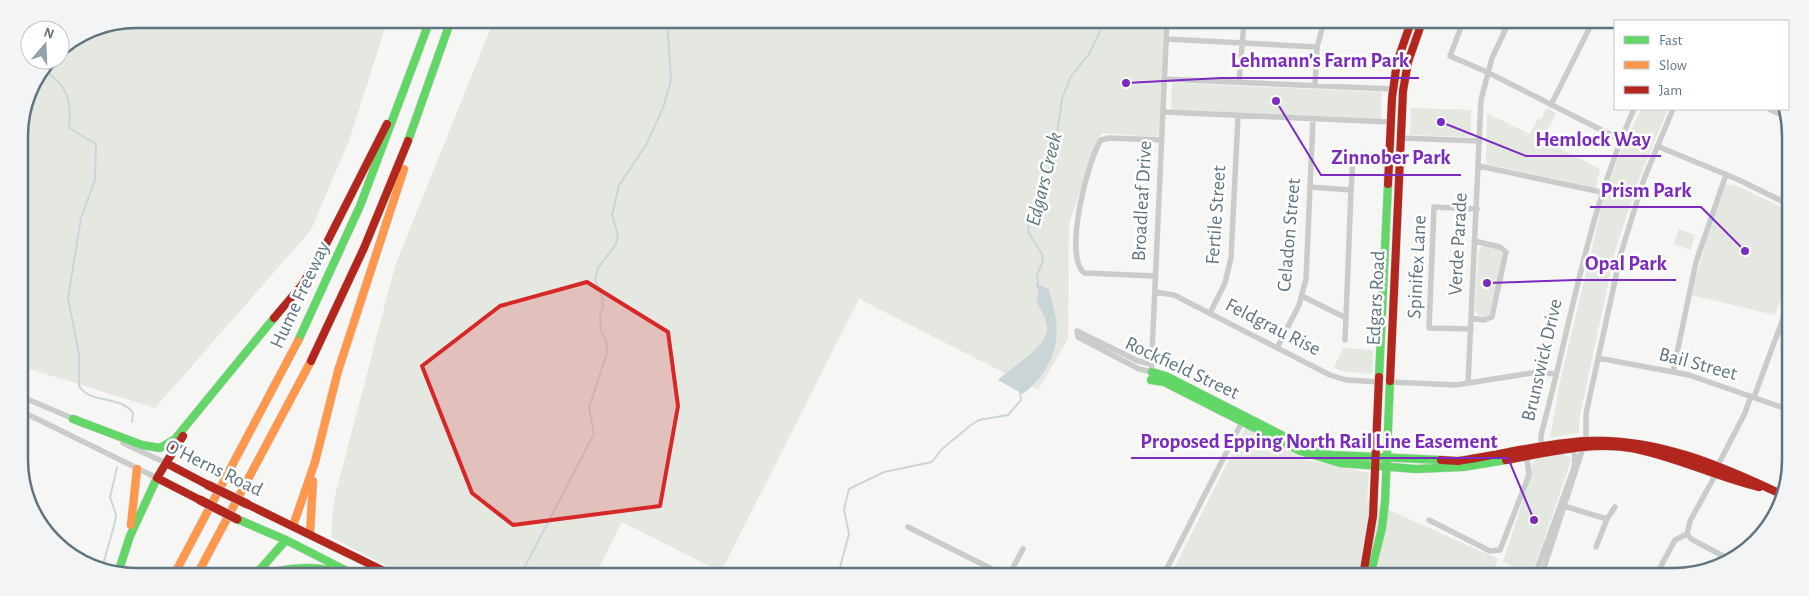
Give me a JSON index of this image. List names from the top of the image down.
{
  "streets": {
    "main road": [
      "Hume Freeway",
      "Edgars Road",
      "Rockfield Street",
      "O'Herns Road"
    ],
    "street": [
      "Broadleaf Drive",
      "Fertile Street",
      "Celadon Street",
      "Verde Parade",
      "Spinifex Lane",
      "Feldgrau Rise",
      "Brunswick Drive",
      "Bail Street"
    ]
  },
  "crossings": [
    ["Broadleaf Drive", "Feldgrau Rise"],
    ["Broadleaf Drive", "Rockfield Street"],
    ["Fertile Street", "Feldgrau Rise"],
    ["Celadon Street", "Feldgrau Rise"],
    ["Verde Parade", "Spinifex Lane"],
    ["Edgars Road", "Feldgrau Rise"],
    ["Edgars Road", "Rockfield Street"],
    ["Brunswick Drive", "Rockfield Street"]
  ],
  "water": ["Edgars Creek"],
  "places": [
    "Lehmann’s Farm Park",
    "Zinnober Park",
    "Hemlock Way",
    "Prism Park",
    "Opal Park",
    "Proposed Epping North Rail Line Easement"
  ],
  "legend": ["Fast", "Slow", "Jam"],
  "north": "top"
}
